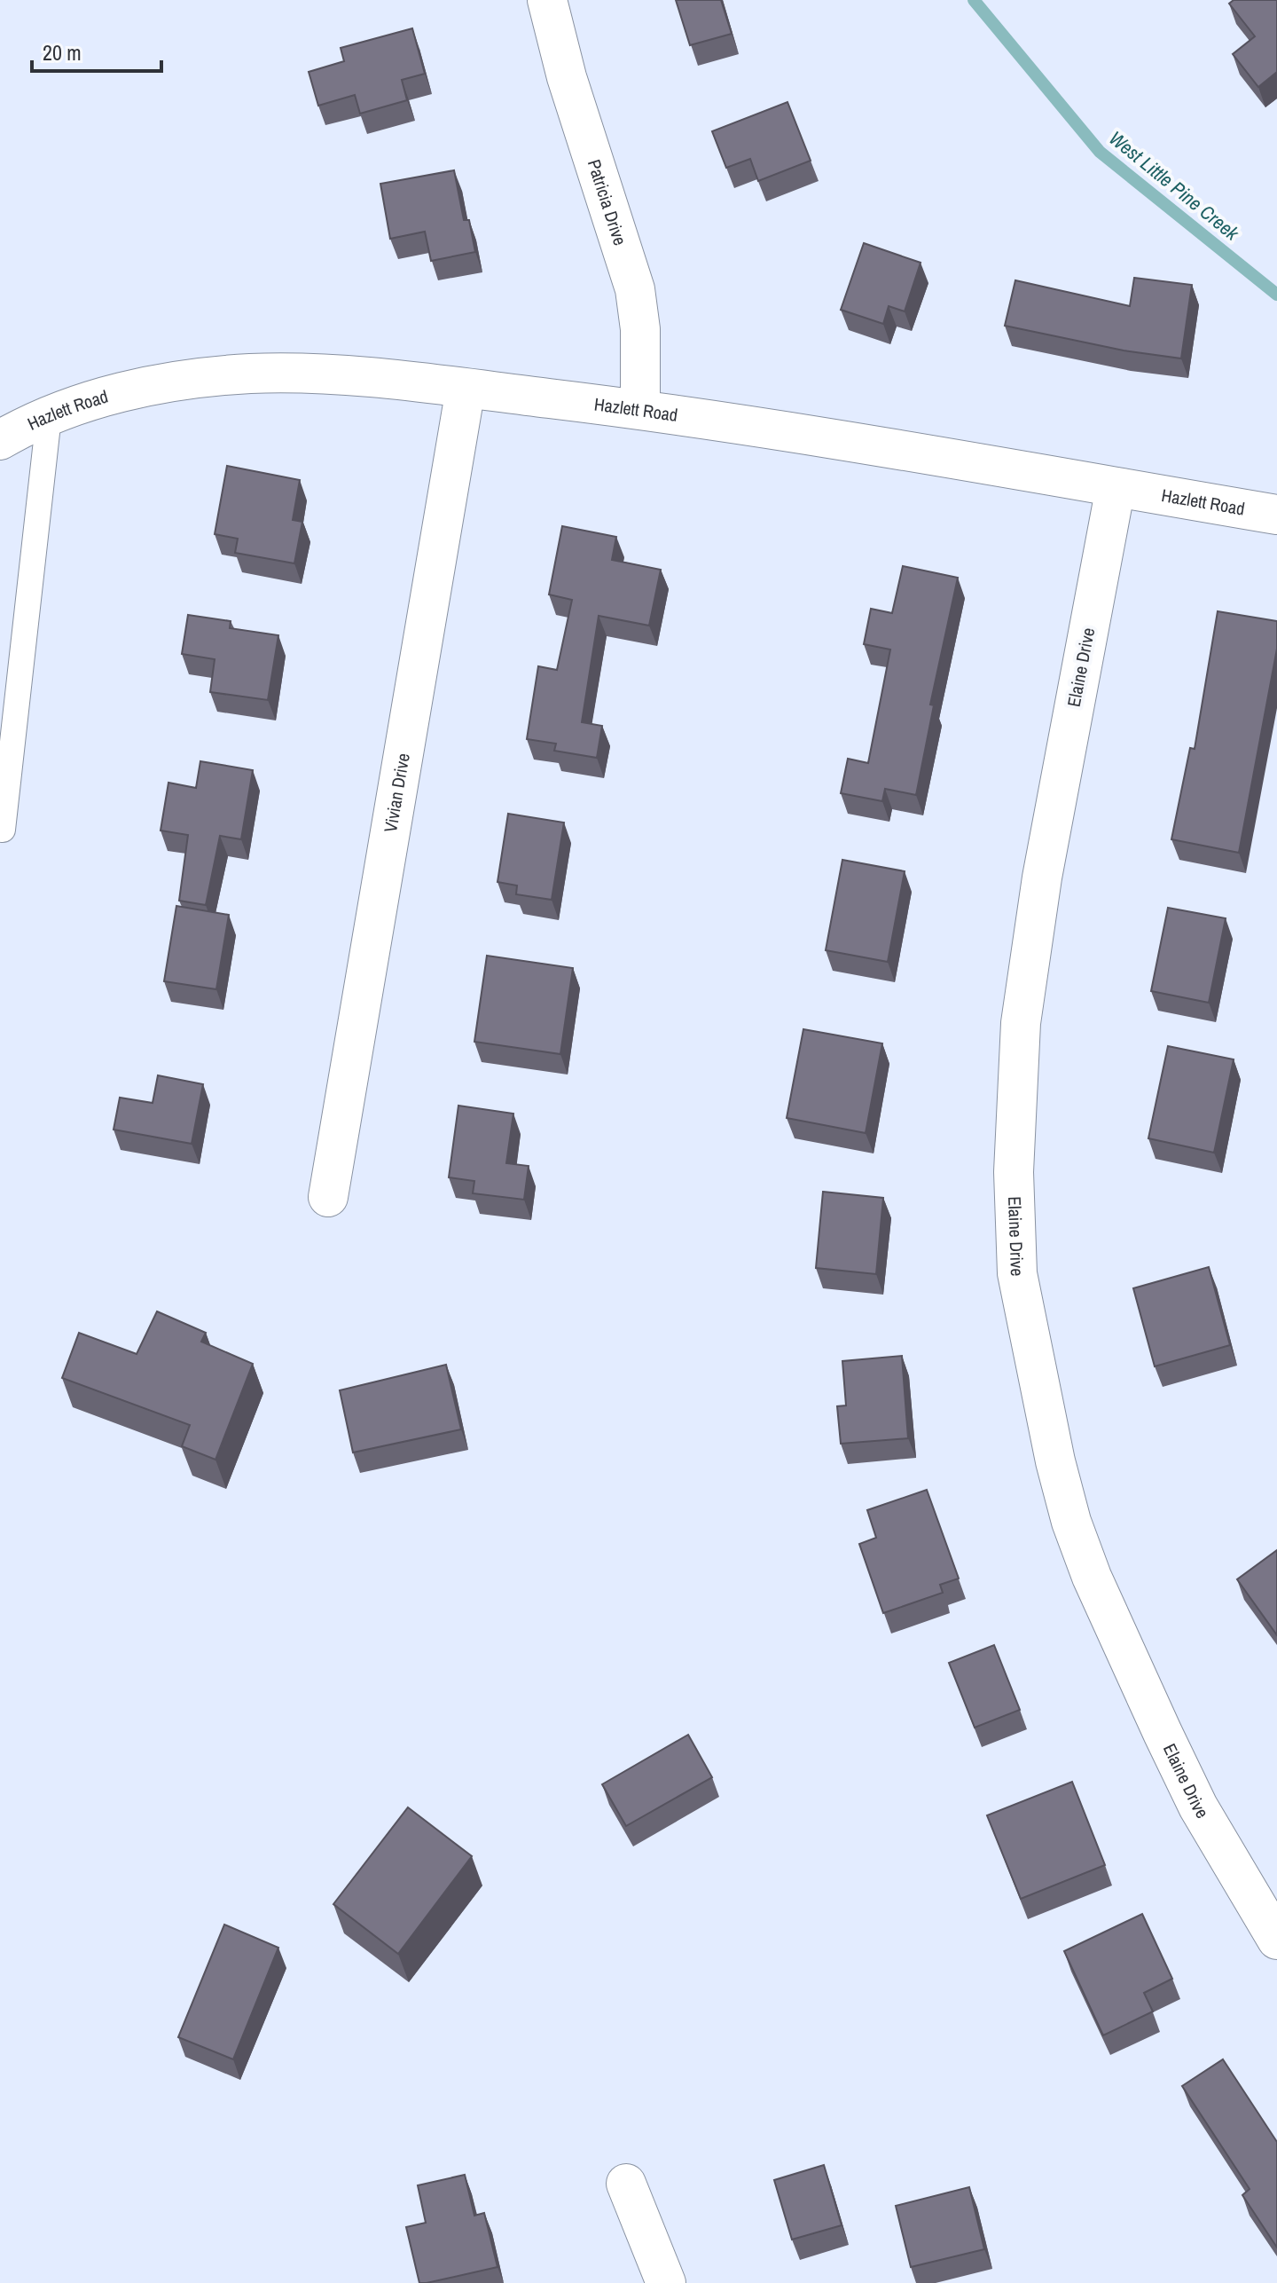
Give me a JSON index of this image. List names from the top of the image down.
{
  "streets": {
    "street": [
      "Patricia Drive",
      "Hazlett Road",
      "Elaine Drive",
      "Vivian Drive"
    ]
  },
  "crossings": [
    ["Patricia Drive", "Hazlett Road"],
    ["Hazlett Road", "Elaine Drive"],
    ["Hazlett Road", "Vivian Drive"]
  ],
  "water": ["West Little Pine Creek"],
  "scale_bar": "20 m"
}
